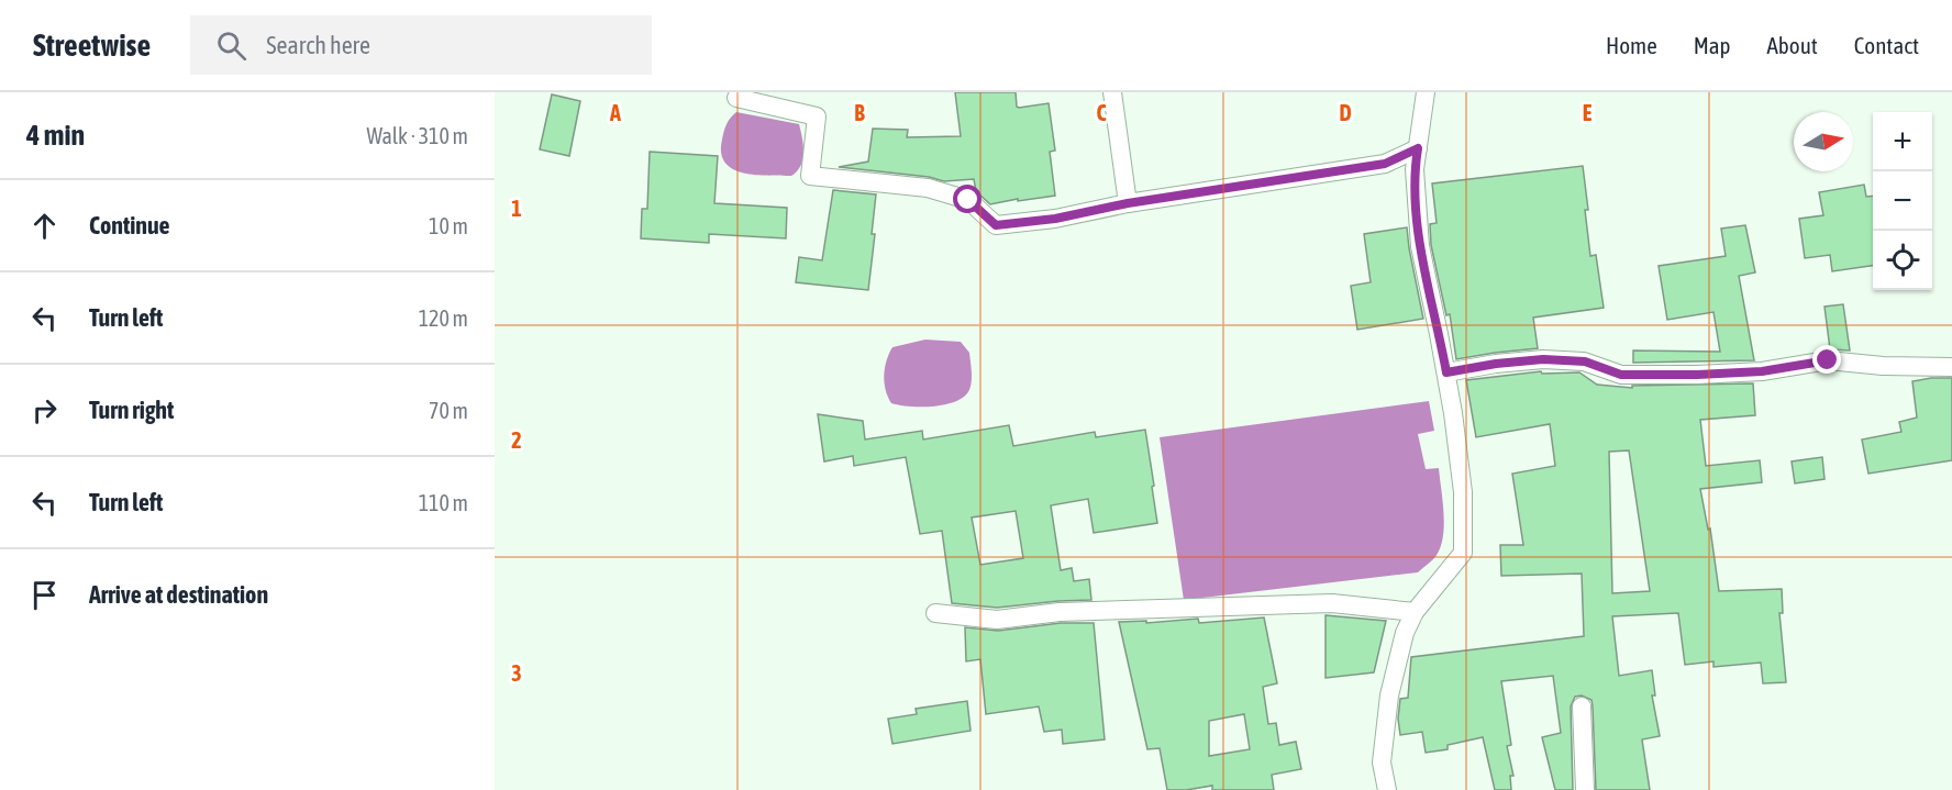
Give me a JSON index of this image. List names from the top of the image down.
{
  "north": "right",
  "page": {
    "header": "Streetwise",
    "search": "Search here",
    "nav": [
      "Home",
      "Map",
      "About",
      "Contact"
    ],
    "heading": ["4 min", "Walk · 310 m"],
    "map_buttons": ["+", "−"],
    "list": [
      ["Continue", "10 m"],
      ["Turn left", "120 m"],
      ["Turn right", "70 m"],
      ["Turn left", "110 m"],
      "Arrive at destination"
    ]
  },
  "grid": {
    "columns": [
      "A",
      "B",
      "C",
      "D",
      "E"
    ],
    "rows": ["1", "2", "3"]
  }
}
